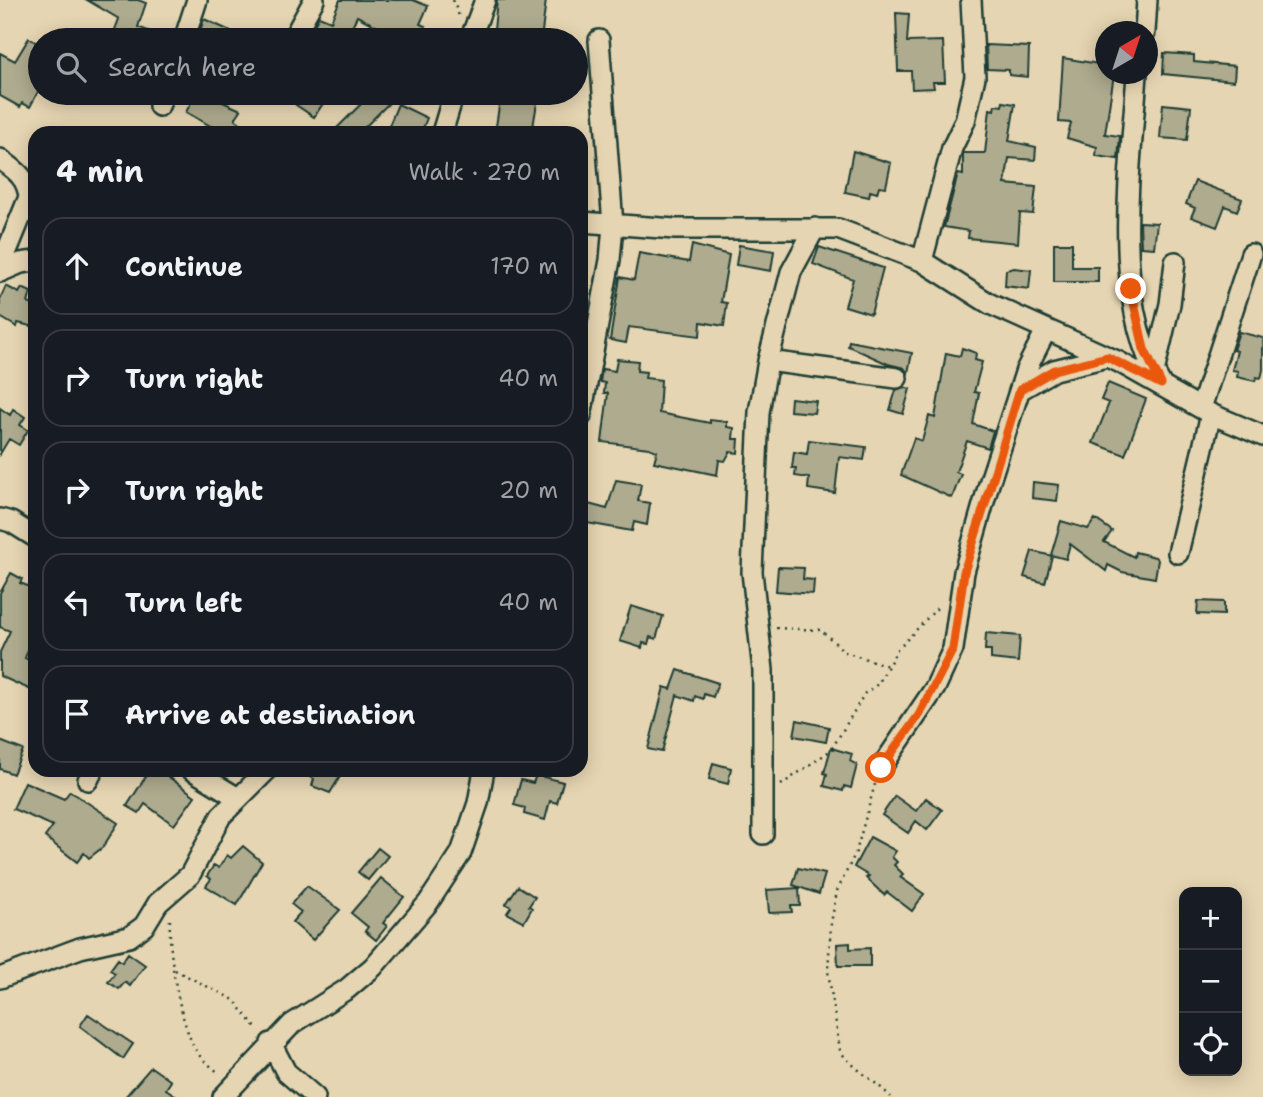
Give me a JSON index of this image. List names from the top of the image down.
{
  "north": "top right",
  "page": {
    "search": "Search here",
    "heading": ["4 min", "Walk · 270 m"],
    "list": [
      ["Continue", "170 m"],
      ["Turn right", "40 m"],
      ["Turn right", "20 m"],
      ["Turn left", "40 m"],
      "Arrive at destination"
    ],
    "map_buttons": ["+", "−"]
  }
}
